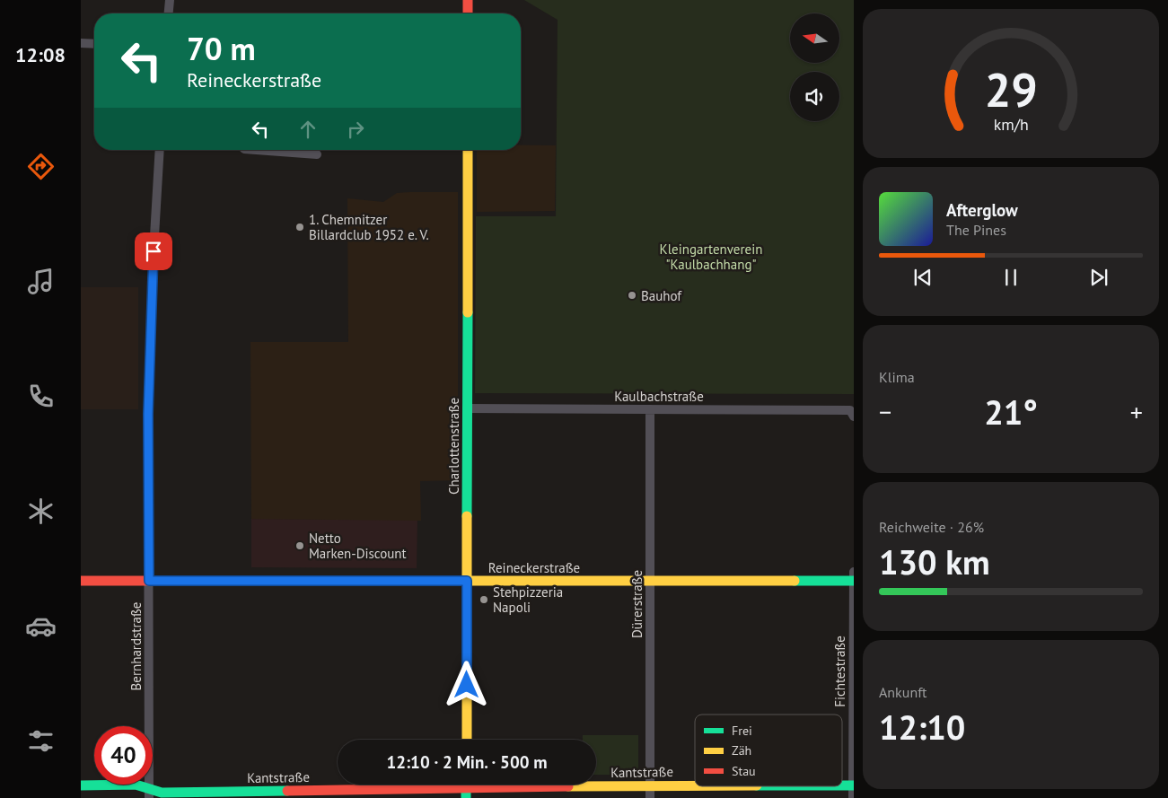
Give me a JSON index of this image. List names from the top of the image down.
{
  "streets": {
    "street": [
      "Kaulbachstraße",
      "Charlottenstraße",
      "Reineckerstraße",
      "Dürerstraße",
      "Bernhardstraße",
      "Fichtestraße",
      "Kantstraße"
    ]
  },
  "crossings": [
    ["Kaulbachstraße", "Charlottenstraße"],
    ["Kaulbachstraße", "Dürerstraße"],
    ["Charlottenstraße", "Reineckerstraße"],
    ["Reineckerstraße", "Dürerstraße"],
    ["Reineckerstraße", "Bernhardstraße"],
    ["Reineckerstraße", "Fichtestraße"],
    ["Dürerstraße", "Kantstraße"],
    ["Bernhardstraße", "Kantstraße"]
  ],
  "parks": ["Kleingartenverein \"Kaulbachhang\""],
  "places": [
    "1. Chemnitzer Billardclub 1952 e. V.",
    "Bauhof",
    "Netto Marken-Discount",
    "Stehpizzeria Napoli"
  ],
  "legend": ["Frei", "Zäh", "Stau"],
  "north": "left",
  "page": {
    "tabs": "12:08",
    "turn": ["70 m", "Reineckerstraße"],
    "song": ["Afterglow", "The Pines"],
    "tile": [
      "Klima",
      ["Reichweite · 26%", "130 km"],
      ["Ankunft", "12:10"]
    ],
    "heat": ["−", "21°", "+"],
    "limit": "40",
    "trip": "12:10 · 2 Min. · 500 m",
    "gauge": ["29", "km/h"]
  }
}
